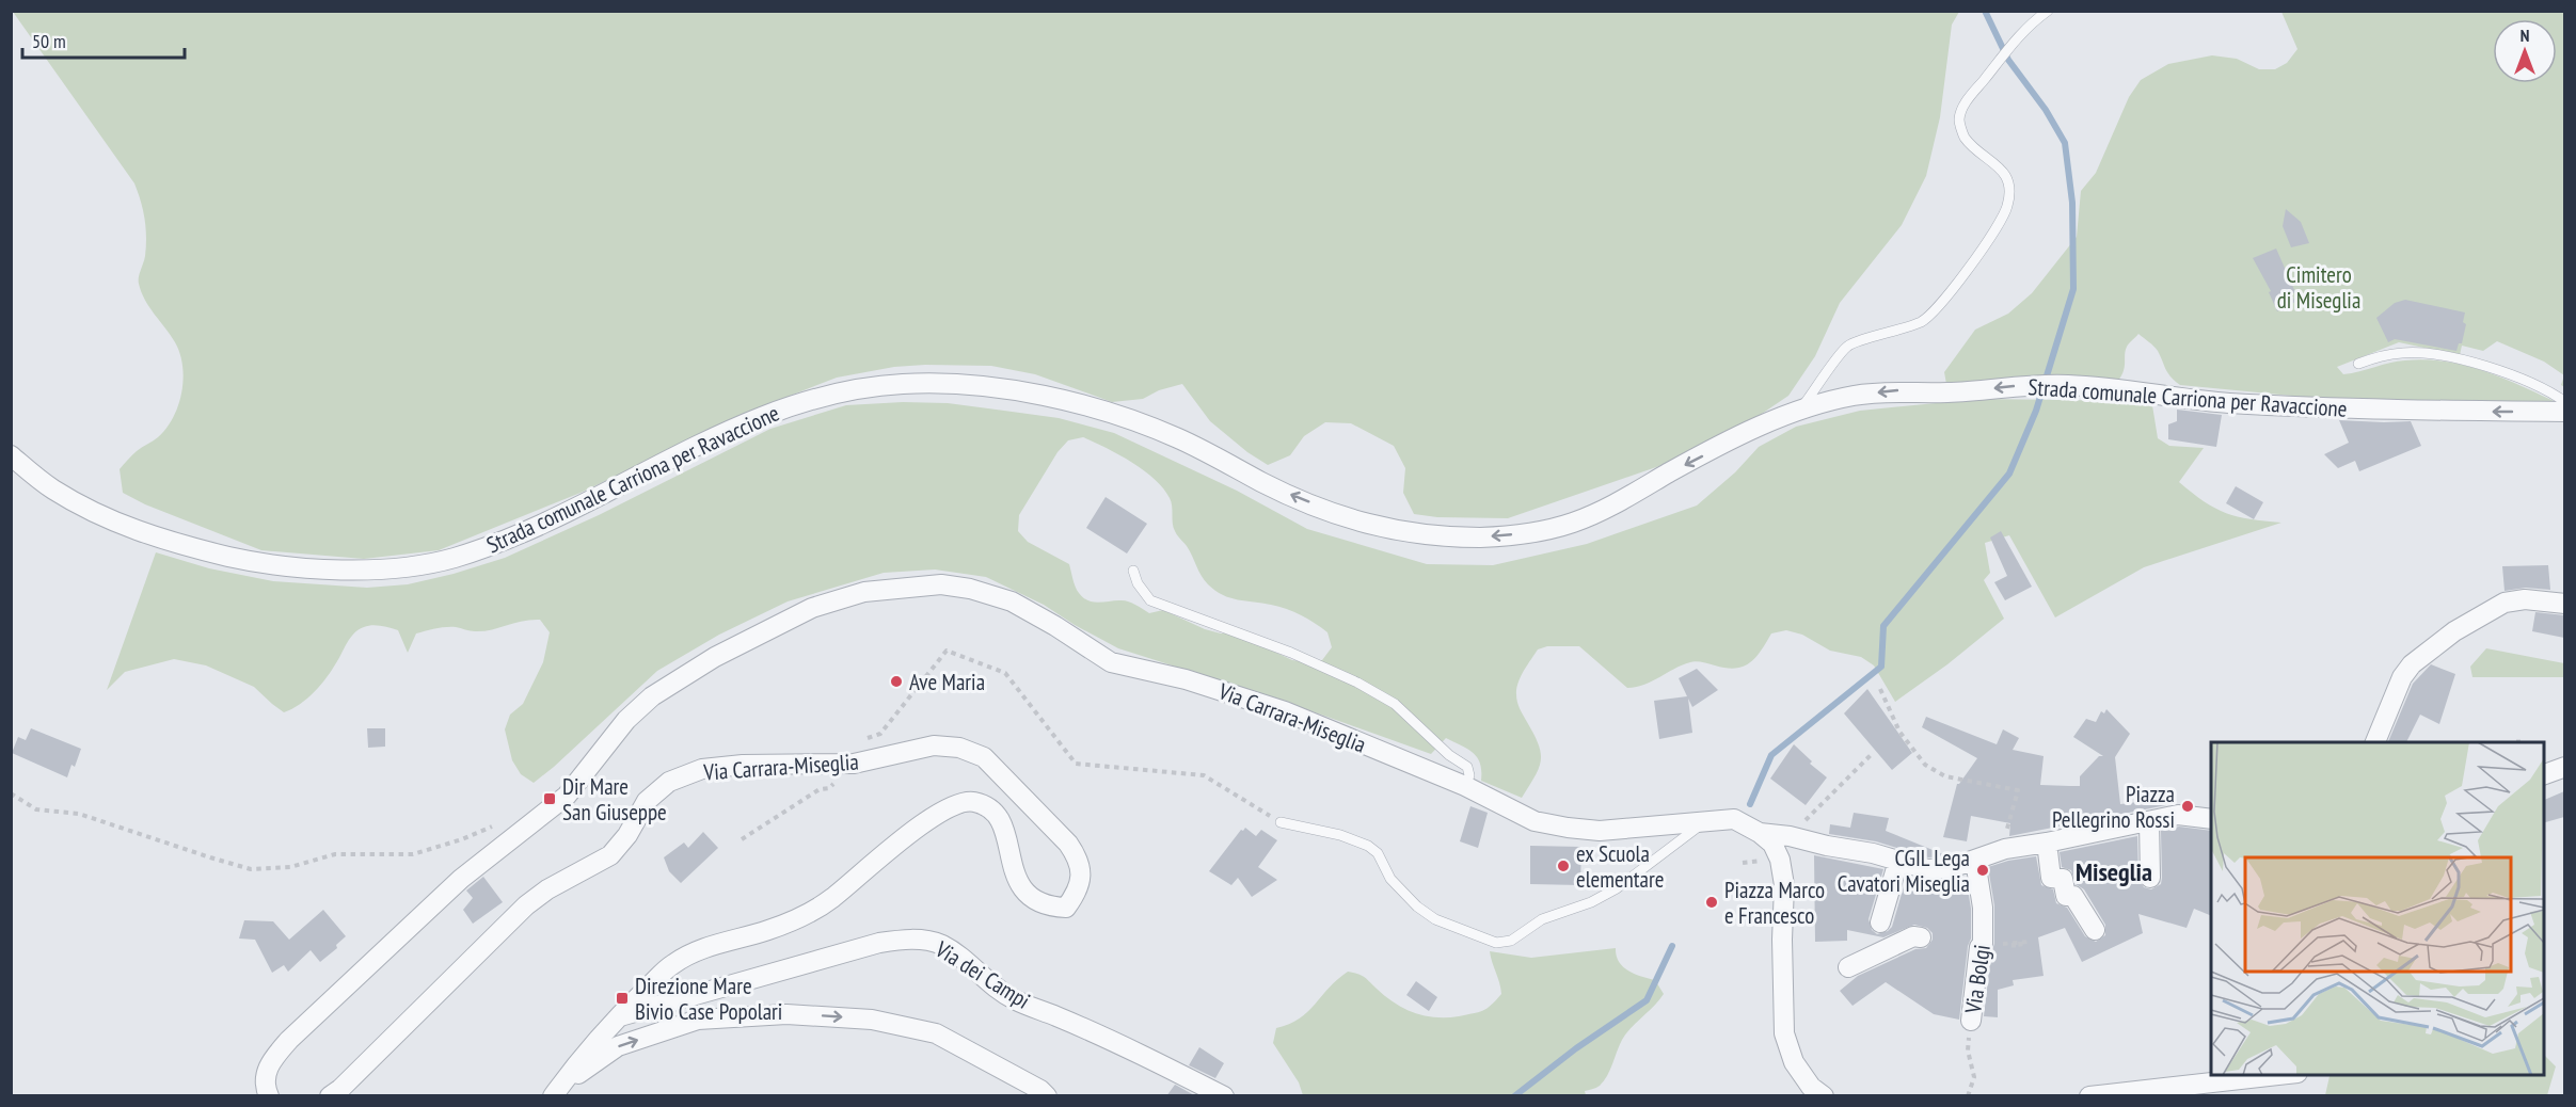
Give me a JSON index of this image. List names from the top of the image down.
{
  "streets": {
    "street": [
      "Strada comunale Carriona per Ravaccione",
      "Via Carrara-Miseglia",
      "Via dei Campi",
      "Via Bolgi"
    ]
  },
  "crossings": [
    ["Via Carrara-Miseglia", "Via dei Campi"],
    ["Via Carrara-Miseglia", "Via Bolgi"]
  ],
  "one_way": ["Strada comunale Carriona per Ravaccione"],
  "districts": ["Miseglia"],
  "parks": ["Cimitero di Miseglia"],
  "places": {
    "other": [
      "Ave Maria",
      "Piazza Pellegrino Rossi",
      "ex Scuola elementare",
      "CGIL Lega Cavatori Miseglia",
      "Piazza Marco e Francesco"
    ],
    "transit": ["Dir Mare San Giuseppe", "Direzione Mare Bivio Case Popolari"]
  },
  "scale_bar": "50 m",
  "north": "top"
}
